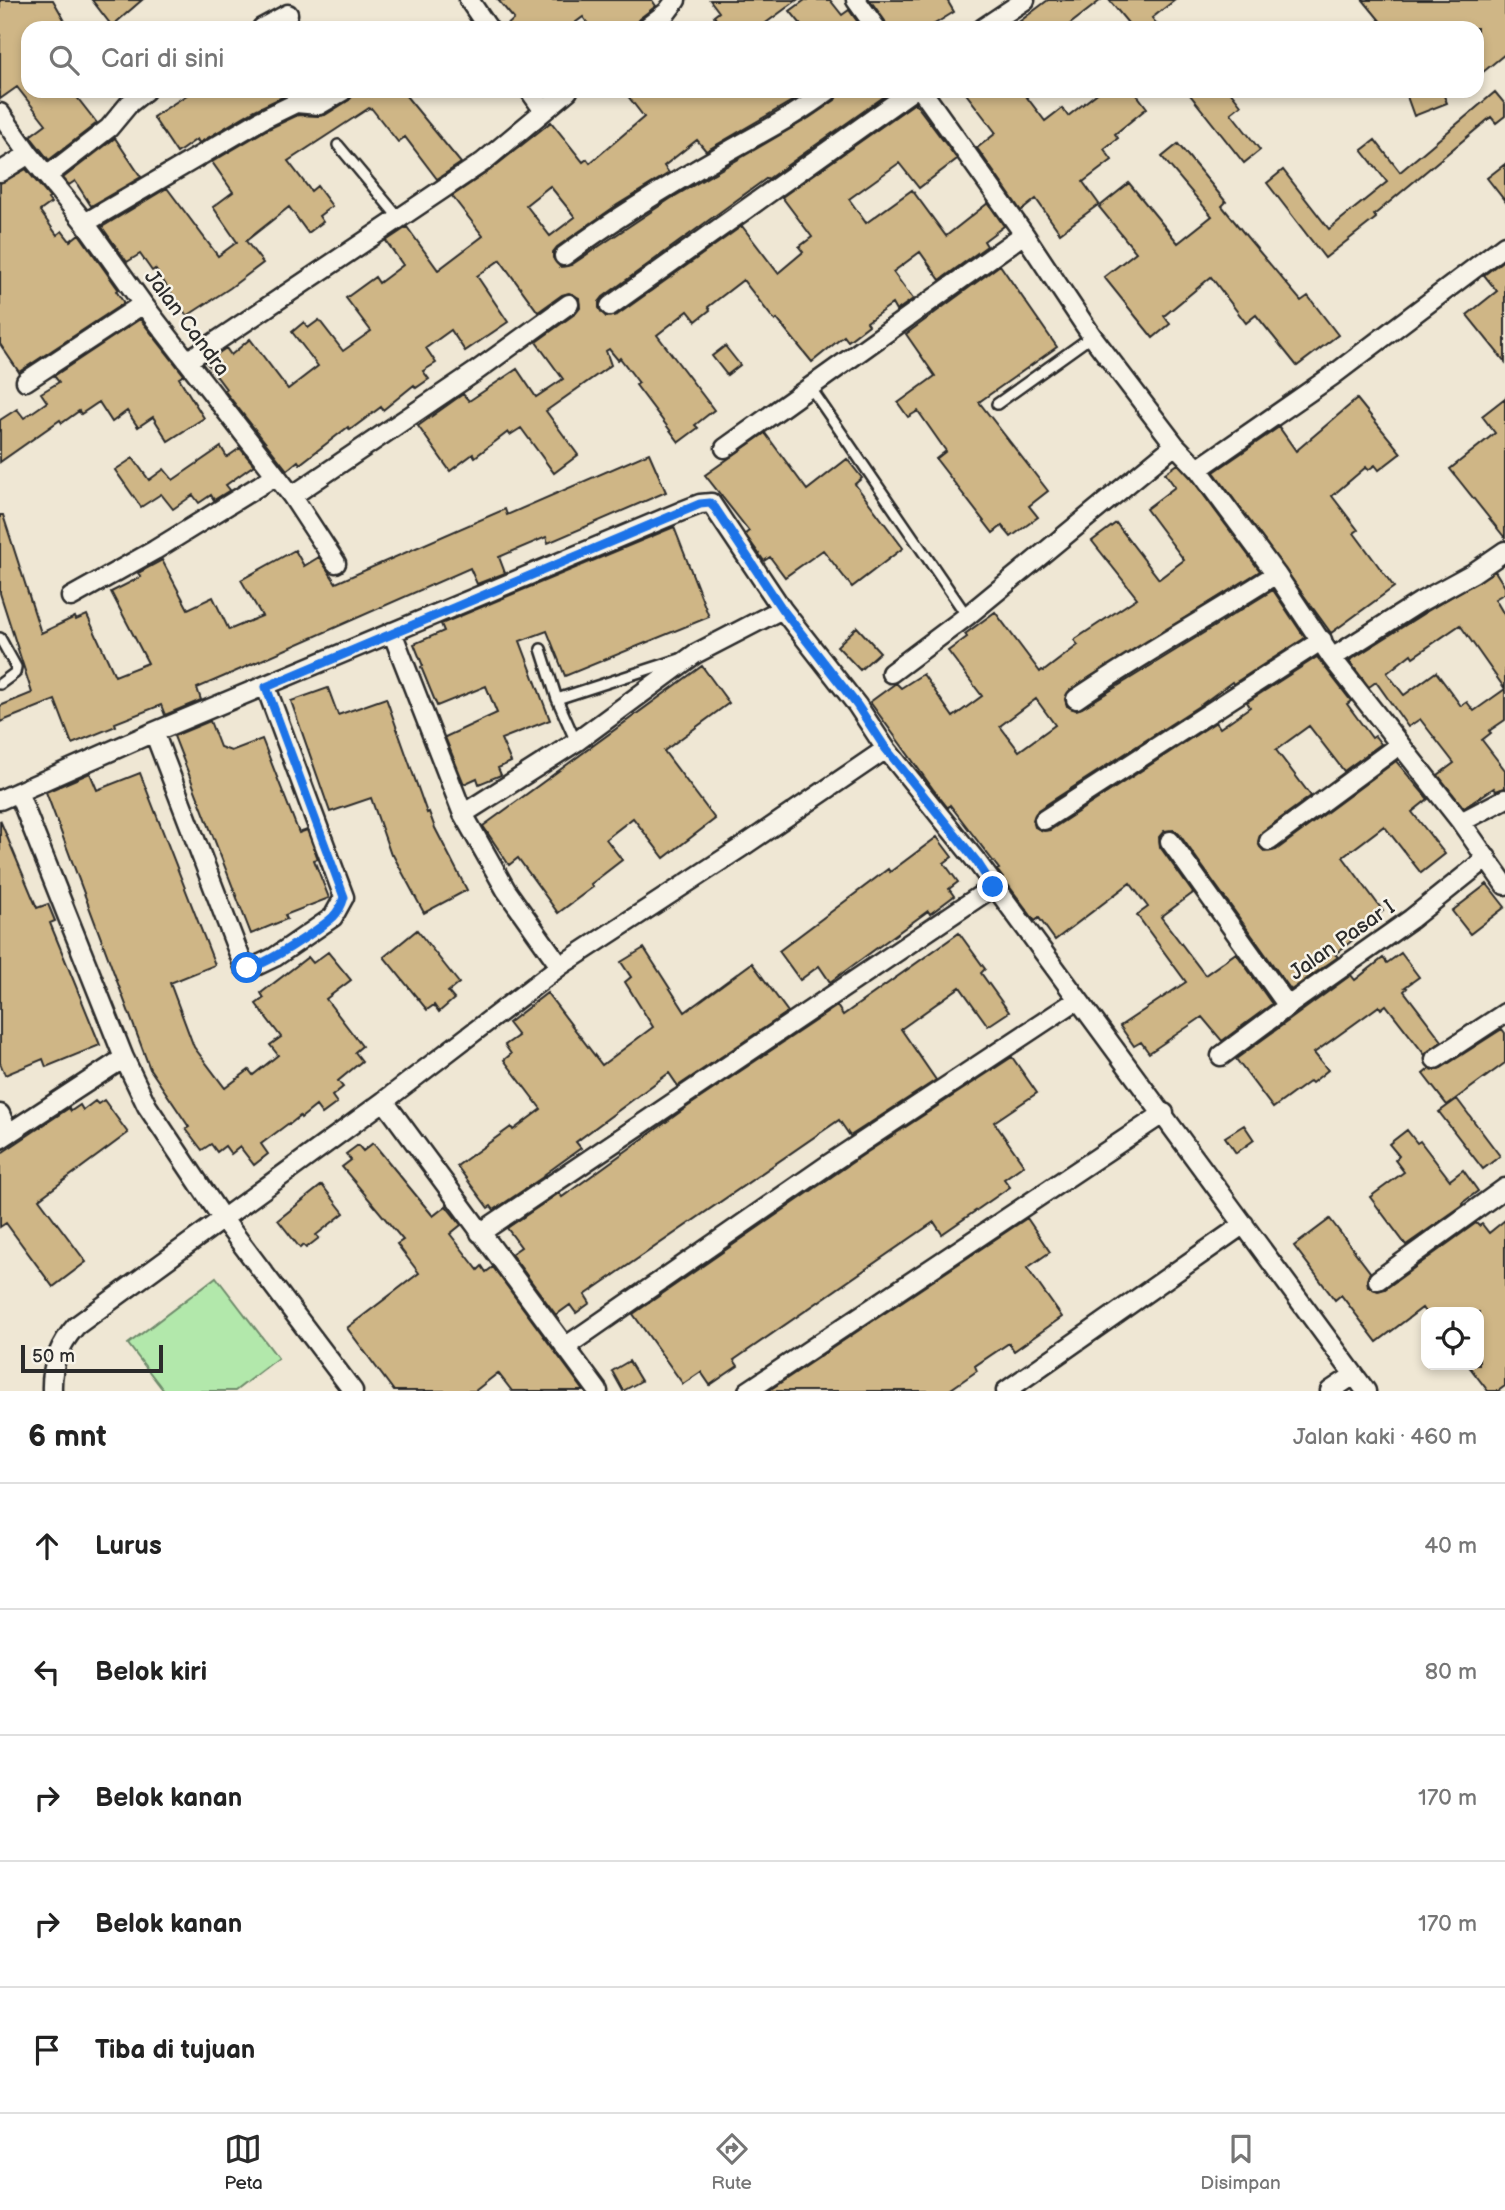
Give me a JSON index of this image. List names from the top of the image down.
{
  "streets": {
    "street": ["Jalan Candra", "Jalan Pasar I"]
  },
  "scale_bar": "50 m",
  "page": {
    "search": "Cari di sini",
    "scale": "50 m",
    "heading": ["6 mnt", "Jalan kaki · 460 m"],
    "list": [
      ["Lurus", "40 m"],
      ["Belok kiri", "80 m"],
      ["Belok kanan", "170 m"],
      ["Belok kanan", "170 m"],
      "Tiba di tujuan"
    ],
    "nav": ["Peta", "Rute", "Disimpan"]
  }
}
